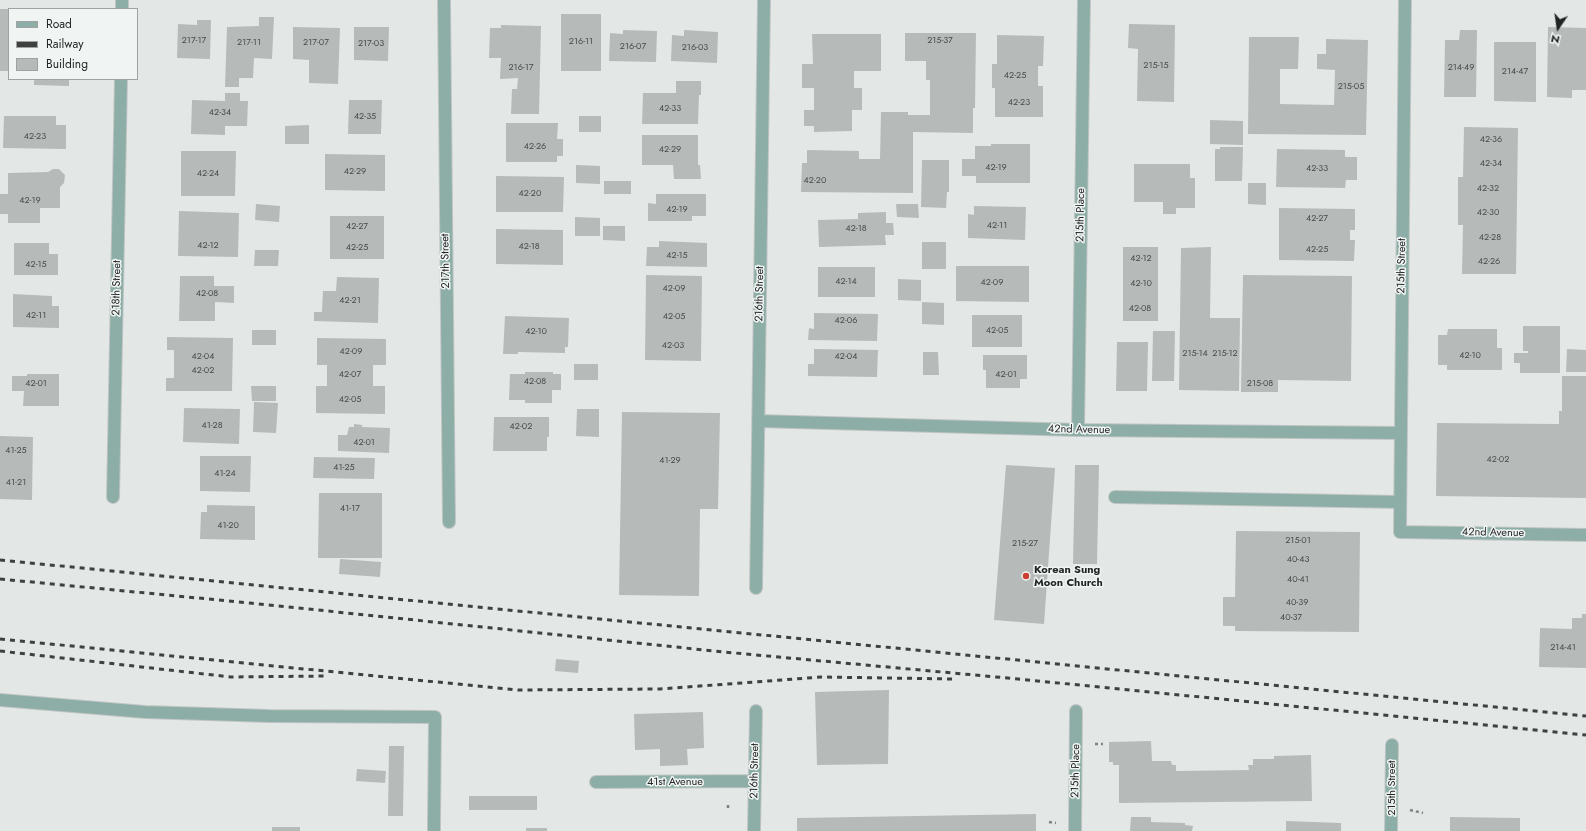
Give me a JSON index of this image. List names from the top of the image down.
{
  "streets": {
    "street": [
      "215th Place",
      "217th Street",
      "215th Street",
      "218th Street",
      "216th Street",
      "42nd Avenue",
      "41st Avenue"
    ]
  },
  "crossings": [
    ["215th Place", "42nd Avenue"],
    ["215th Street", "42nd Avenue"],
    ["216th Street", "42nd Avenue"],
    ["216th Street", "41st Avenue"]
  ],
  "places": ["Korean Sung Moon Church"],
  "house_numbers": [
    "217-17",
    "215-37",
    "216-11",
    "217-11",
    "217-07",
    "217-03",
    "216-07",
    "216-03",
    "215-15",
    "216-17",
    "214-49",
    "214-47",
    "42-25",
    "215-05",
    "42-23",
    "42-33",
    "42-34",
    "42-35",
    "42-23",
    "42-36",
    "42-26",
    "42-29",
    "42-34",
    "42-19",
    "42-33",
    "42-29",
    "42-24",
    "42-20",
    "42-32",
    "42-20",
    "42-19",
    "42-19",
    "42-30",
    "42-27",
    "42-11",
    "42-27",
    "42-18",
    "42-28",
    "42-12",
    "42-18",
    "42-25",
    "42-25",
    "42-15",
    "42-12",
    "42-26",
    "42-15",
    "42-14",
    "42-09",
    "42-10",
    "42-09",
    "42-08",
    "42-21",
    "42-08",
    "42-11",
    "42-05",
    "42-06",
    "42-05",
    "42-10",
    "42-03",
    "42-09",
    "215-14",
    "215-12",
    "42-10",
    "42-04",
    "42-04",
    "42-02",
    "42-07",
    "42-01",
    "42-08",
    "42-01",
    "215-08",
    "42-05",
    "41-28",
    "42-02",
    "42-01",
    "41-25",
    "42-02",
    "41-29",
    "41-25",
    "41-24",
    "41-21",
    "41-17",
    "41-20",
    "215-01",
    "215-27",
    "40-43",
    "40-41",
    "40-39",
    "40-37",
    "214-41"
  ],
  "legend": ["Road", "Railway", "Building"],
  "north": "bottom"
}
